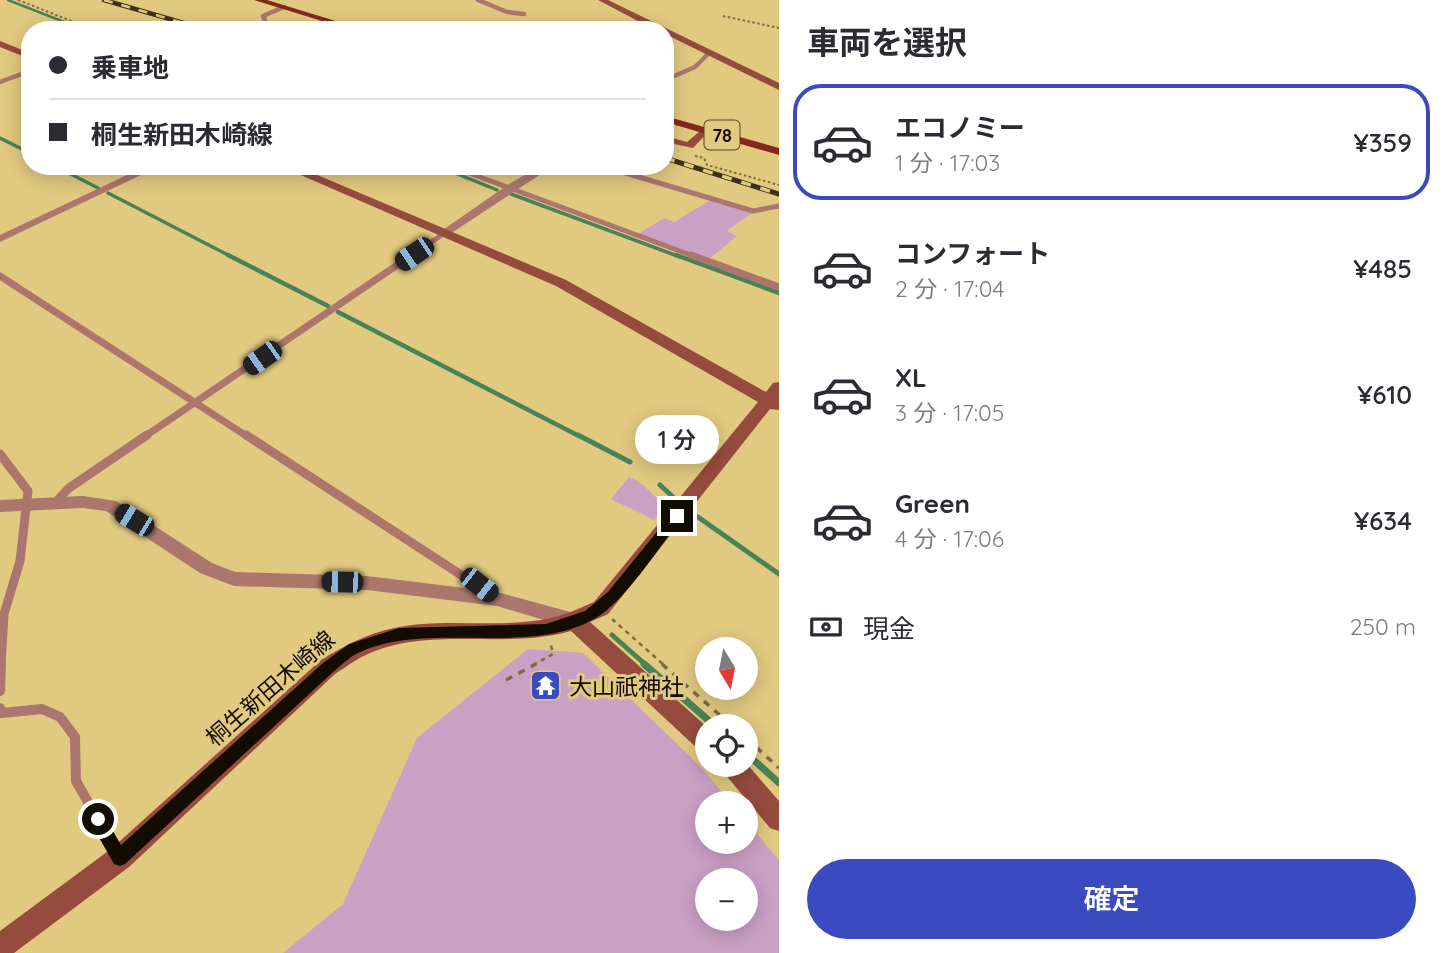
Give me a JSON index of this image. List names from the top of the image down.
{
  "streets": {
    "main road": ["78", "桐生新田木崎線"]
  },
  "places": {
    "temple": ["大山祇神社"]
  },
  "north": "bottom",
  "page": {
    "heading": "車両を選択",
    "banner": ["乗車地", "桐生新田木崎線"],
    "list": [
      {
        "name": "エコノミー",
        "note": "1 分 · 17:03",
        "value": "¥359"
      },
      {
        "name": "コンフォート",
        "note": "2 分 · 17:04",
        "value": "¥485"
      },
      {
        "name": "XL",
        "note": "3 分 · 17:05",
        "value": "¥610"
      },
      {
        "name": "Green",
        "note": "4 分 · 17:06",
        "value": "¥634"
      }
    ],
    "bubble": "1 分",
    "pay": ["現金", "250 m"],
    "map_buttons": ["+", "−"],
    "buttons": "確定"
  }
}
